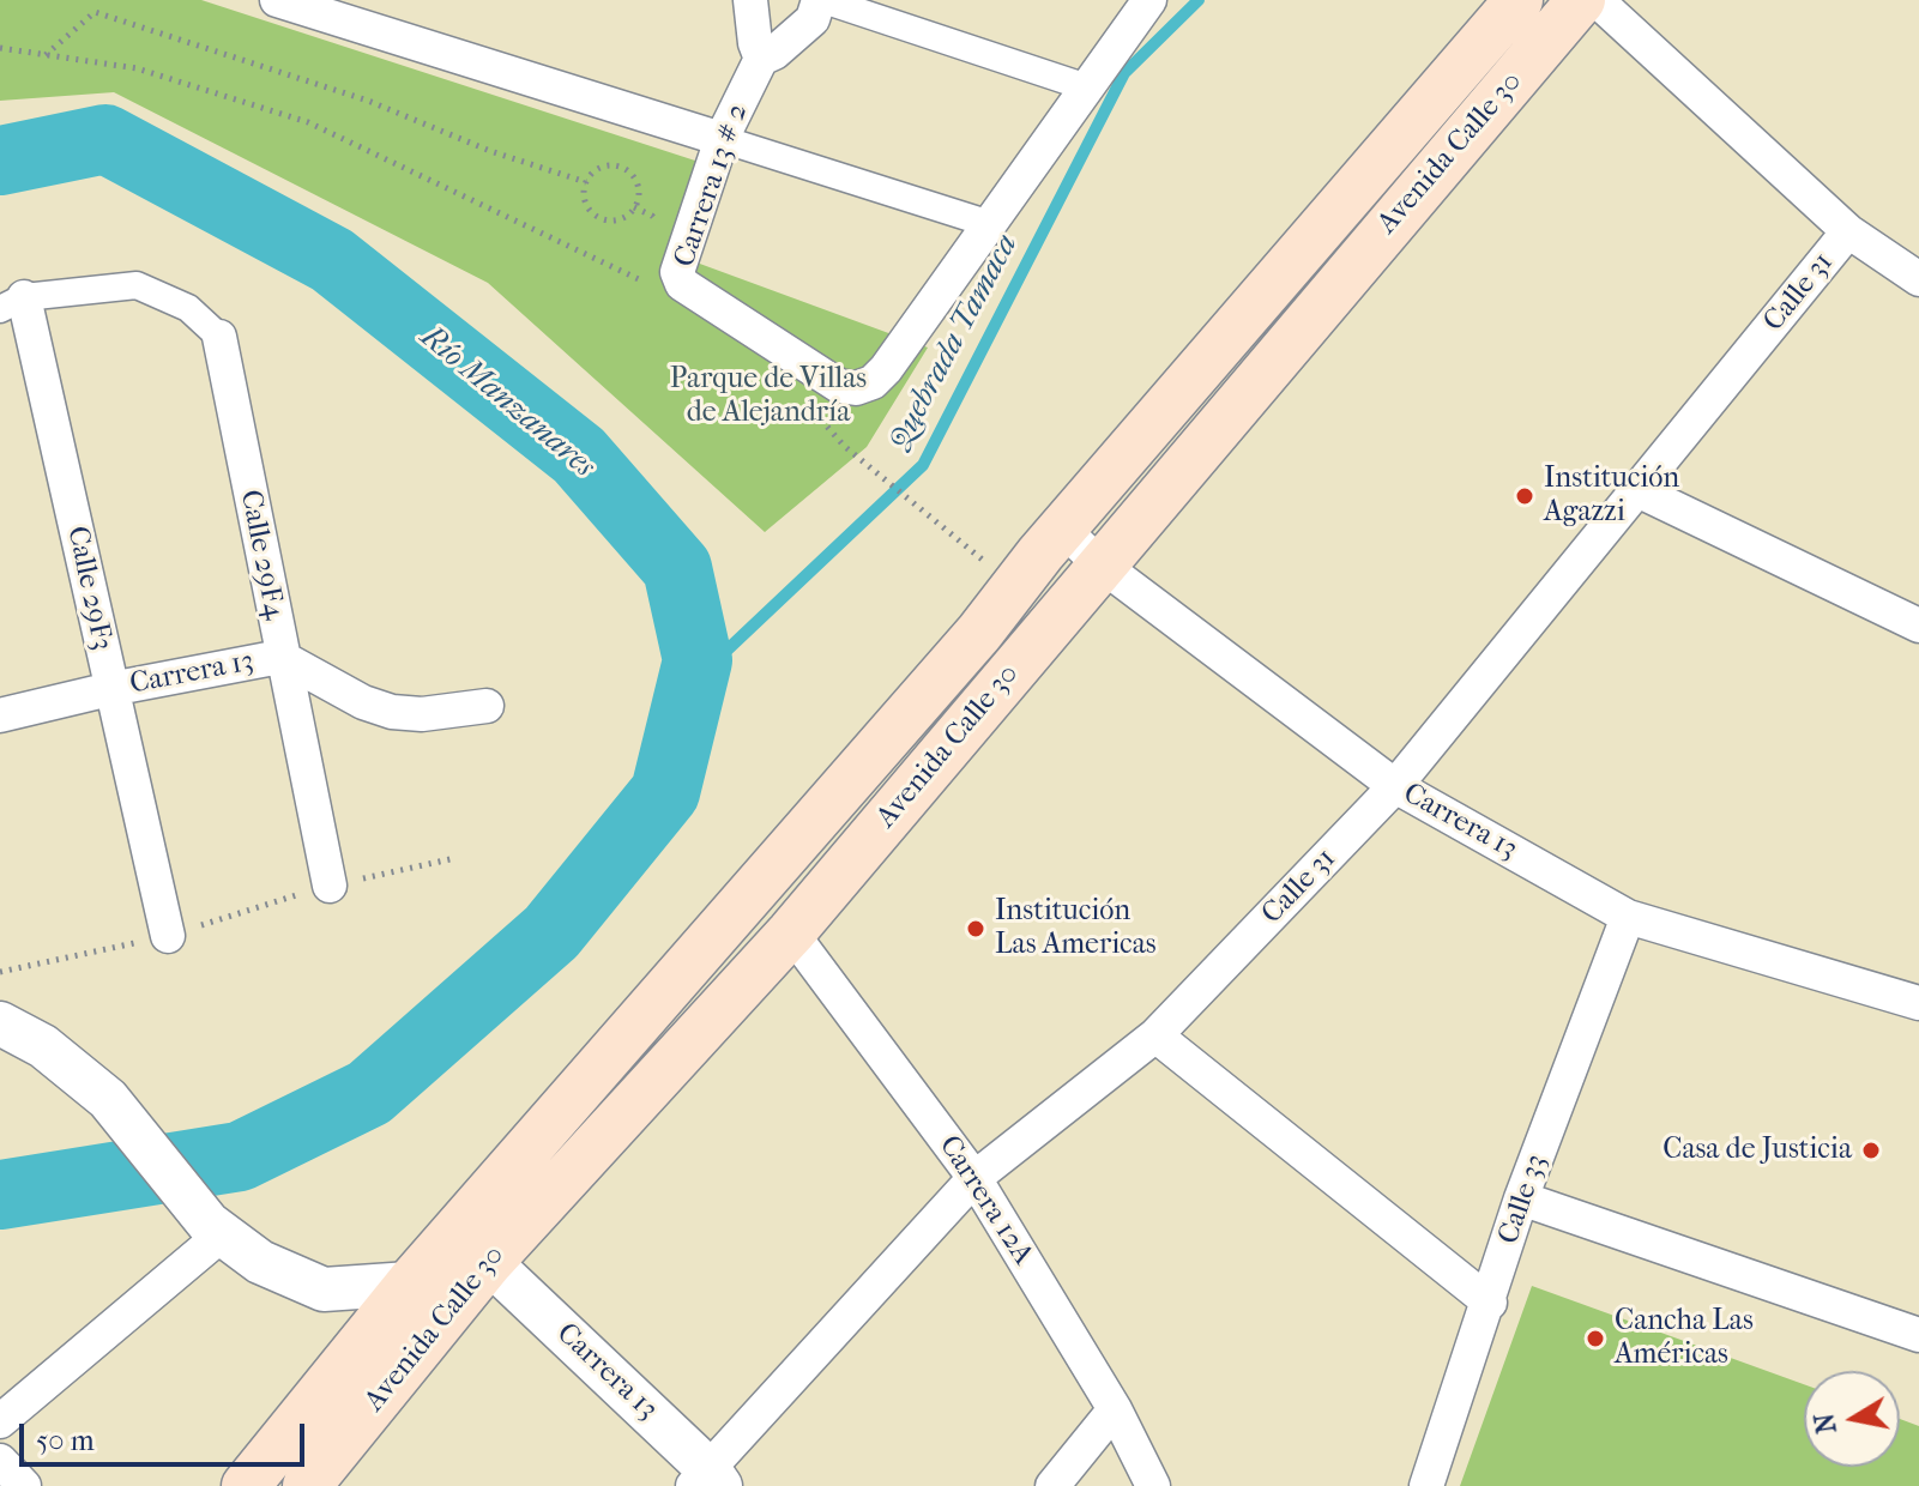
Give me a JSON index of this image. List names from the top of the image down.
{
  "streets": {
    "main road": ["Avenida Calle 30"],
    "street": [
      "Carrera 13 # 2",
      "Calle 31",
      "Calle 29F4",
      "Calle 29F3",
      "Carrera 13",
      "Calle 33",
      "Carrera 12A"
    ]
  },
  "crossings": [
    ["Avenida Calle 30", "Carrera 13"],
    ["Avenida Calle 30", "Carrera 12A"],
    ["Calle 31", "Carrera 13"],
    ["Calle 31", "Carrera 12A"],
    ["Calle 29F4", "Carrera 13"],
    ["Calle 29F3", "Carrera 13"],
    ["Carrera 13", "Calle 33"]
  ],
  "water": ["Quebrada Tamaca", "Río Manzanares"],
  "parks": ["Parque de Villas de Alejandría"],
  "places": [
    "Institución Agazzi",
    "Institución Las Americas",
    "Casa de Justicia",
    "Cancha Las Américas"
  ],
  "scale_bar": "50 m",
  "north": "left"
}
